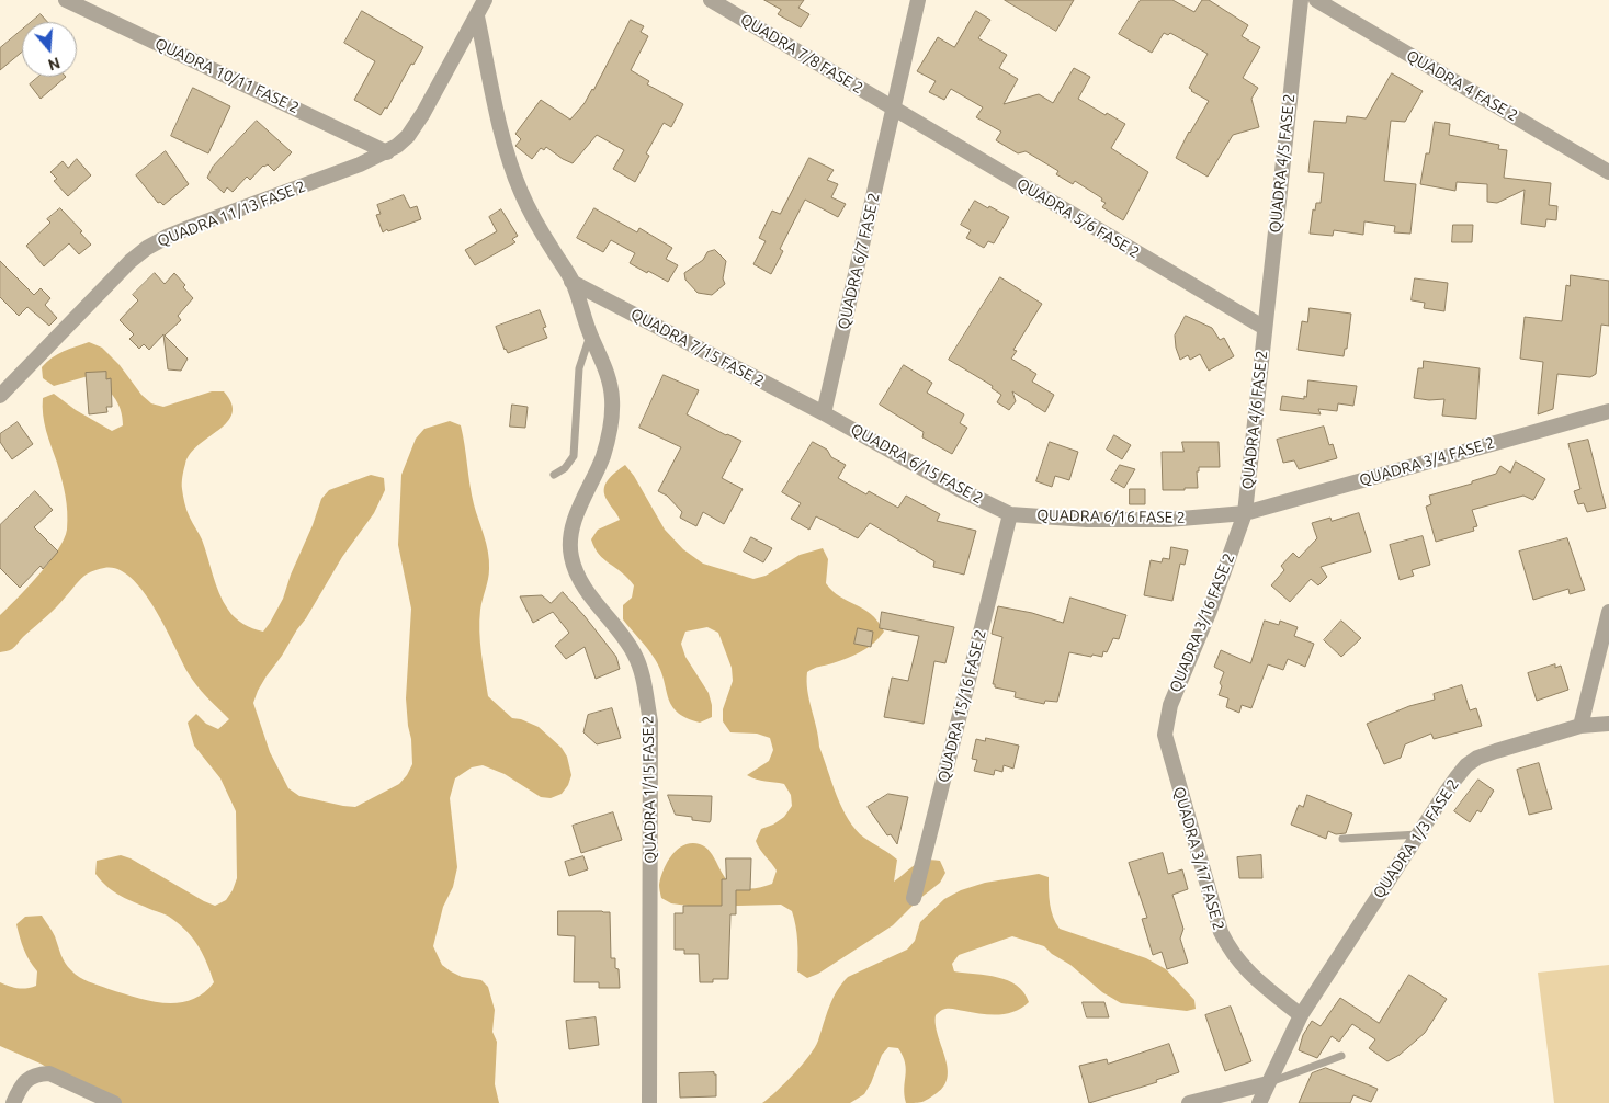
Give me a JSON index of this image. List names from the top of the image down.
{
  "streets": {
    "street": [
      "QUADRA 7/8 FASE 2",
      "QUADRA 10/11 FASE 2",
      "QUADRA 4 FASE 2",
      "QUADRA 4/5 FASE 2",
      "QUADRA 11/13 FASE 2",
      "QUADRA 5/6 FASE 2",
      "QUADRA 6/7 FASE 2",
      "QUADRA 7/15 FASE 2",
      "QUADRA 4/6 FASE 2",
      "QUADRA 3/4 FASE 2",
      "QUADRA 6/15 FASE 2",
      "QUADRA 6/16 FASE 2",
      "QUADRA 3/16 FASE 2",
      "QUADRA 15/16 FASE 2",
      "QUADRA 1/15 FASE 2",
      "QUADRA 1/3 FASE 2",
      "QUADRA 3/17 FASE 2"
    ]
  },
  "crossings": [
    ["QUADRA 7/8 FASE 2", "QUADRA 5/6 FASE 2"],
    ["QUADRA 7/8 FASE 2", "QUADRA 6/7 FASE 2"],
    ["QUADRA 10/11 FASE 2", "QUADRA 11/13 FASE 2"],
    ["QUADRA 4/5 FASE 2", "QUADRA 5/6 FASE 2"],
    ["QUADRA 4/5 FASE 2", "QUADRA 4/6 FASE 2"],
    ["QUADRA 5/6 FASE 2", "QUADRA 6/7 FASE 2"],
    ["QUADRA 5/6 FASE 2", "QUADRA 4/6 FASE 2"],
    ["QUADRA 6/7 FASE 2", "QUADRA 7/15 FASE 2"],
    ["QUADRA 6/7 FASE 2", "QUADRA 6/15 FASE 2"],
    ["QUADRA 7/15 FASE 2", "QUADRA 6/15 FASE 2"],
    ["QUADRA 7/15 FASE 2", "QUADRA 1/15 FASE 2"],
    ["QUADRA 4/6 FASE 2", "QUADRA 3/4 FASE 2"],
    ["QUADRA 4/6 FASE 2", "QUADRA 6/16 FASE 2"],
    ["QUADRA 4/6 FASE 2", "QUADRA 3/16 FASE 2"],
    ["QUADRA 3/4 FASE 2", "QUADRA 6/16 FASE 2"],
    ["QUADRA 3/4 FASE 2", "QUADRA 3/16 FASE 2"],
    ["QUADRA 6/15 FASE 2", "QUADRA 6/16 FASE 2"],
    ["QUADRA 6/15 FASE 2", "QUADRA 15/16 FASE 2"],
    ["QUADRA 6/16 FASE 2", "QUADRA 3/16 FASE 2"],
    ["QUADRA 6/16 FASE 2", "QUADRA 15/16 FASE 2"],
    ["QUADRA 3/16 FASE 2", "QUADRA 3/17 FASE 2"],
    ["QUADRA 1/3 FASE 2", "QUADRA 3/17 FASE 2"]
  ],
  "north": "bottom"
}
